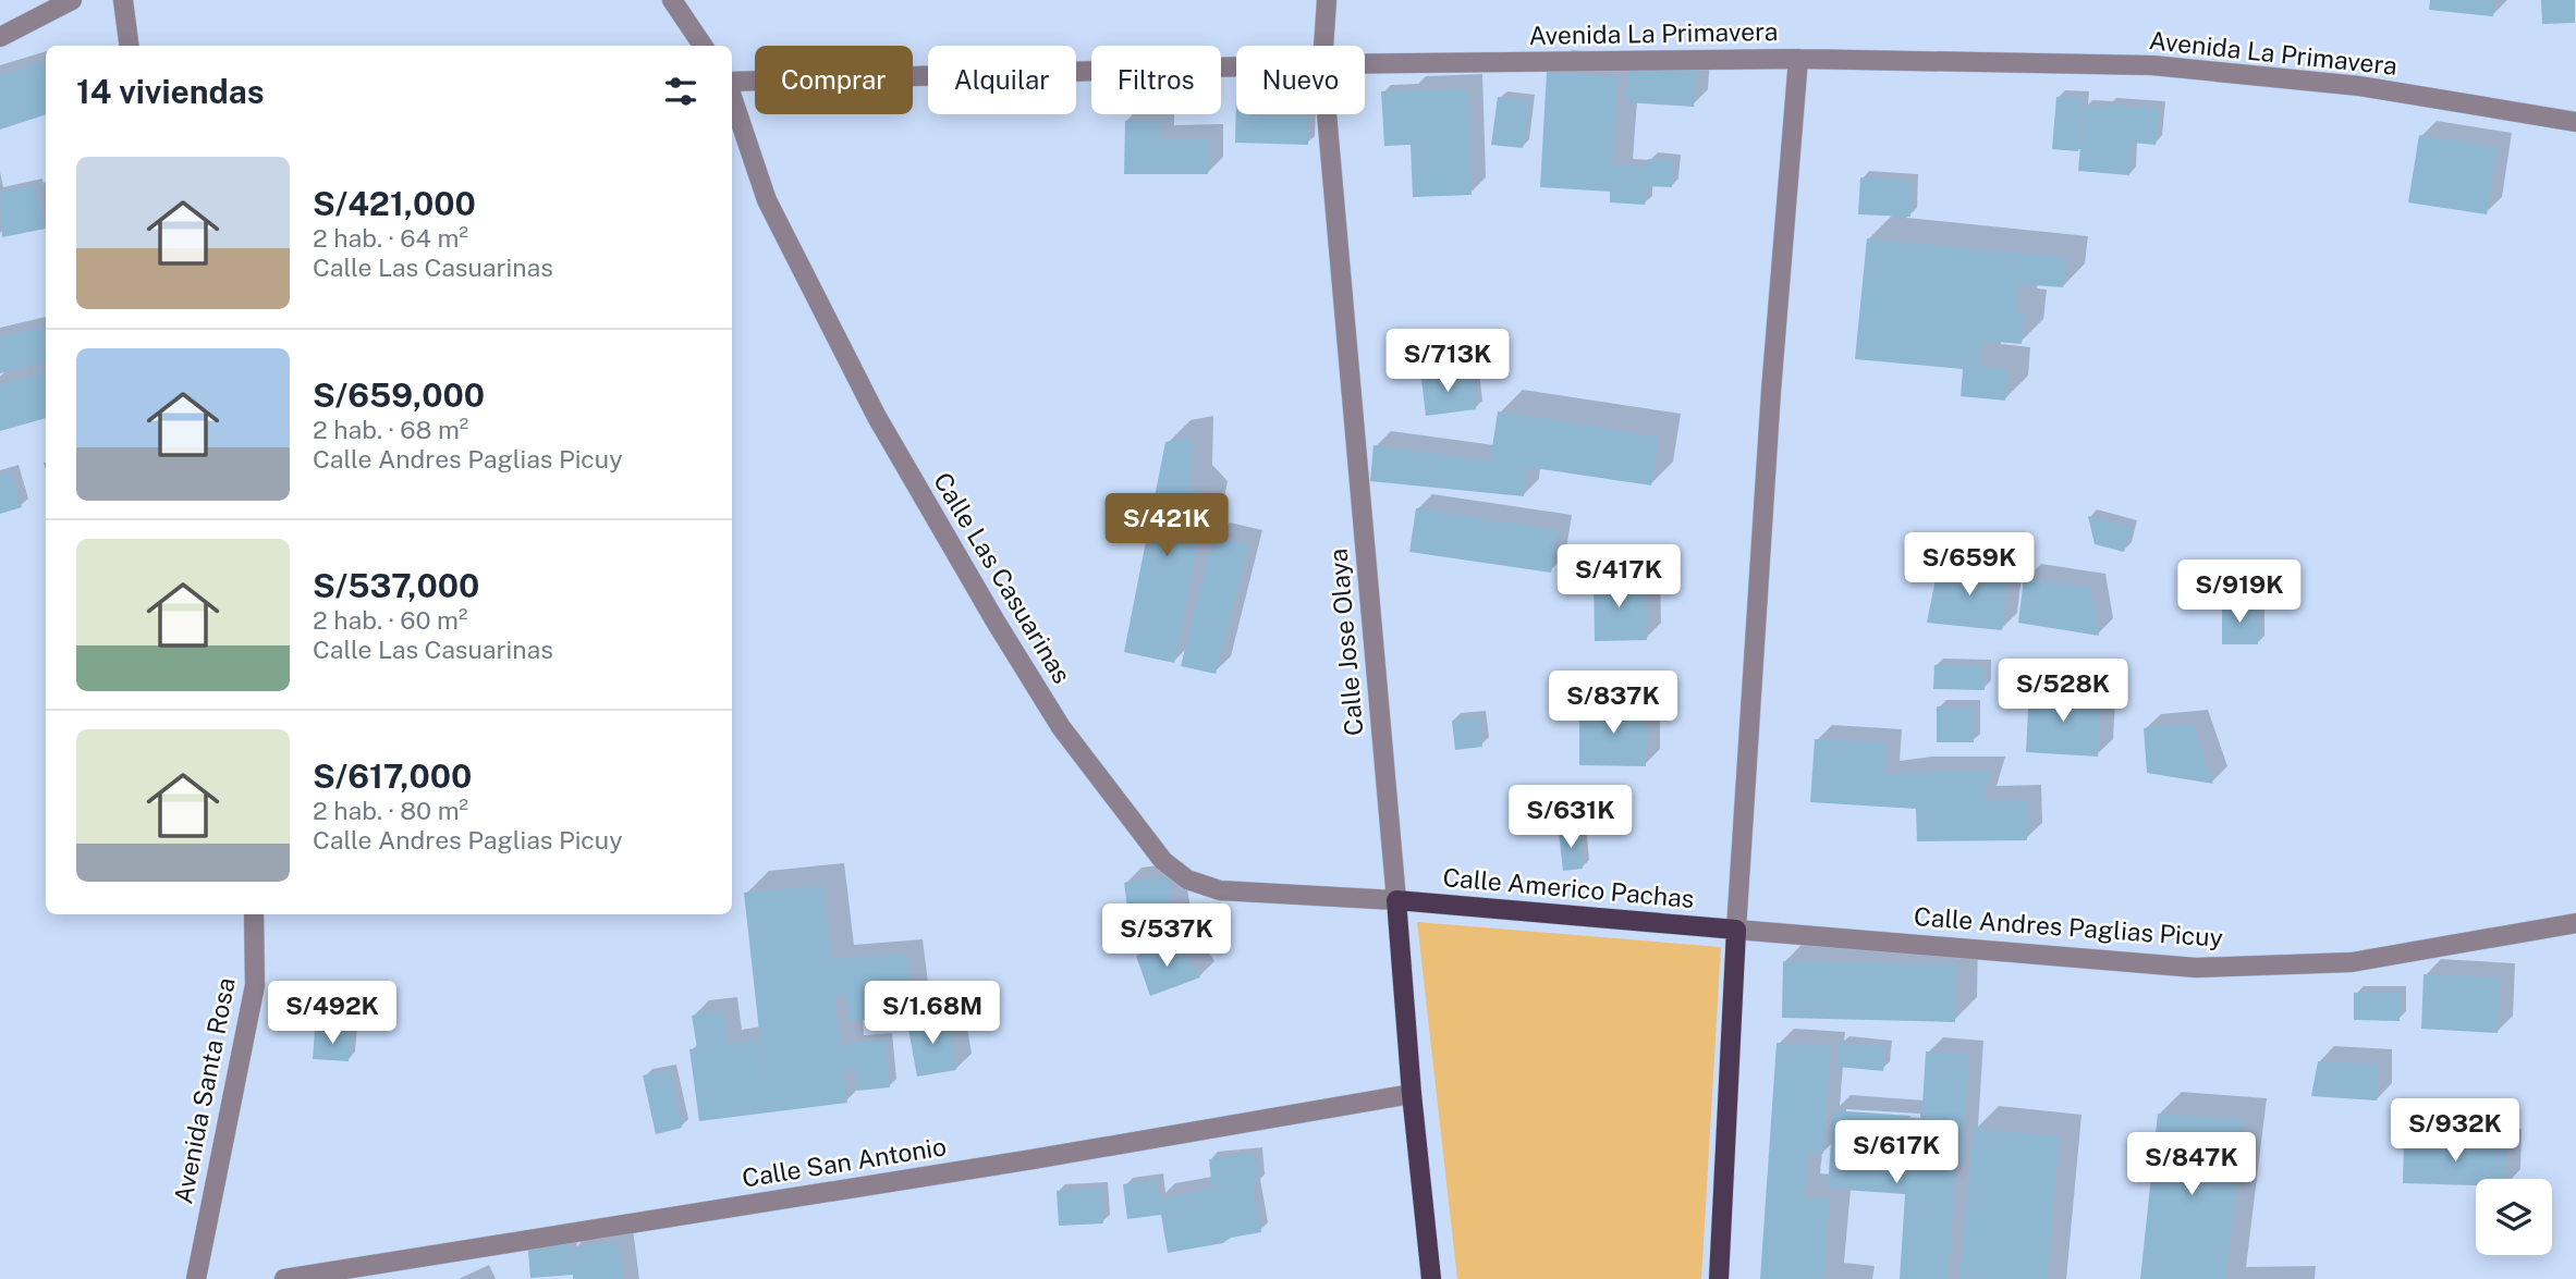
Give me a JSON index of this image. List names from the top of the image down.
{
  "streets": {
    "main road": ["Calle Jose Olaya", "Calle Americo Pachas"],
    "street": [
      "Avenida La Primavera",
      "Calle Las Casuarinas",
      "Calle Andres Paglias Picuy",
      "Avenida Santa Rosa",
      "Calle San Antonio"
    ]
  },
  "crossings": [
    ["Calle Las Casuarinas", "Calle Jose Olaya"],
    ["Calle Las Casuarinas", "Calle Americo Pachas"],
    ["Calle Jose Olaya", "Calle Americo Pachas"],
    ["Calle Jose Olaya", "Calle San Antonio"],
    ["Calle Americo Pachas", "Calle Andres Paglias Picuy"]
  ],
  "page": {
    "chip": [
      "Comprar",
      "Alquilar",
      "Filtros",
      "Nuevo"
    ],
    "heading": "14 viviendas",
    "list": [
      {
        "name": "S/421,000",
        "note": "2 hab. · 64 m² · Calle Las Casuarinas"
      },
      {
        "name": "S/659,000",
        "note": "2 hab. · 68 m² · Calle Andres Paglias Picuy"
      },
      {
        "name": "S/537,000",
        "note": "2 hab. · 60 m² · Calle Las Casuarinas"
      },
      {
        "name": "S/617,000",
        "note": "2 hab. · 80 m² · Calle Andres Paglias Picuy"
      }
    ],
    "price": [
      "S/713K",
      "S/421K",
      "S/659K",
      "S/417K",
      "S/919K",
      "S/528K",
      "S/837K",
      "S/631K",
      "S/537K",
      "S/492K",
      "S/1.68M",
      "S/932K",
      "S/617K",
      "S/847K"
    ]
  }
}
